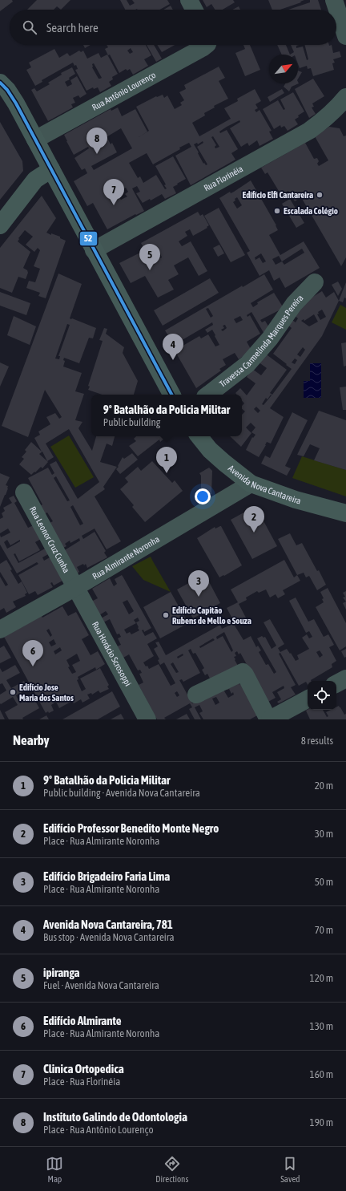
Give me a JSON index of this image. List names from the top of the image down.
{
  "streets": {
    "main road": ["Avenida Nova Cantareira"],
    "street": [
      "Rua Antônio Lourenço",
      "Rua Florinéia",
      "Travessa Carmelinda Marques Pereira",
      "Rua Leonor Cruz Cunha",
      "Rua Almirante Noronha",
      "Rua Horácio Scrosoppi"
    ]
  },
  "crossings": [
    ["Avenida Nova Cantareira", "Rua Almirante Noronha"],
    ["Rua Leonor Cruz Cunha", "Rua Almirante Noronha"],
    ["Rua Leonor Cruz Cunha", "Rua Horácio Scrosoppi"],
    ["Rua Almirante Noronha", "Rua Horácio Scrosoppi"]
  ],
  "places": [
    "Edifício Elfi Cantareira",
    "Escalada Colégio",
    "Edifício Capitão Rubens de Mello e Souza",
    "Edifício Jose Maria dos Santos"
  ],
  "lines": ["transit line 52"],
  "north": "top right",
  "page": {
    "search": "Search here",
    "pins": [
      "8",
      "7",
      "5",
      "4",
      "1",
      "2",
      "3",
      "6"
    ],
    "popup": ["9º Batalhão da Policia Militar", "Public building"],
    "heading": ["Nearby", "8 results"],
    "list": [
      {
        "mark": "1",
        "name": "9º Batalhão da Policia Militar",
        "note": "Public building · Avenida Nova Cantareira",
        "value": "20 m"
      },
      {
        "mark": "2",
        "name": "Edifício Professor Benedito Monte Negro",
        "note": "Place · Rua Almirante Noronha",
        "value": "30 m"
      },
      {
        "mark": "3",
        "name": "Edifício Brigadeiro Faria Lima",
        "note": "Place · Rua Almirante Noronha",
        "value": "50 m"
      },
      {
        "mark": "4",
        "name": "Avenida Nova Cantareira, 781",
        "note": "Bus stop · Avenida Nova Cantareira",
        "value": "70 m"
      },
      {
        "mark": "5",
        "name": "ipiranga",
        "note": "Fuel · Avenida Nova Cantareira",
        "value": "120 m"
      },
      {
        "mark": "6",
        "name": "Edifício Almirante",
        "note": "Place · Rua Almirante Noronha",
        "value": "130 m"
      },
      {
        "mark": "7",
        "name": "Clinica Ortopedica",
        "note": "Place · Rua Florinéia",
        "value": "160 m"
      },
      {
        "mark": "8",
        "name": "Instituto Galindo de Odontologia",
        "note": "Place · Rua Antônio Lourenço",
        "value": "190 m"
      }
    ],
    "nav": ["Map", "Directions", "Saved"]
  }
}
